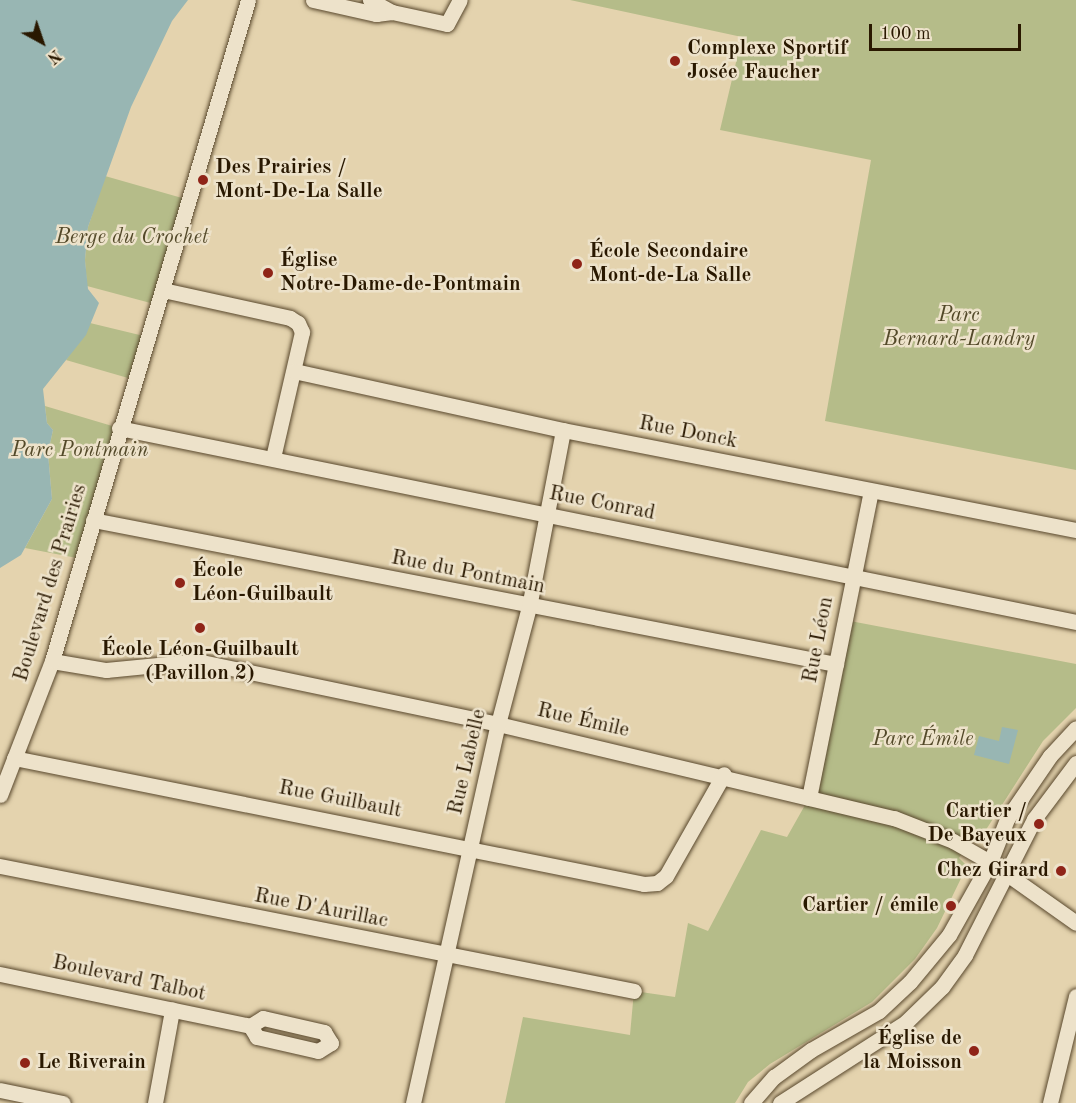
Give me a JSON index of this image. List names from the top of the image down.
{
  "streets": {
    "street": [
      "Rue Donck",
      "Rue Conrad",
      "Rue du Pontmain",
      "Boulevard des Prairies",
      "Rue Léon",
      "Rue Émile",
      "Rue Labelle",
      "Rue Guilbault",
      "Rue D'Aurillac",
      "Boulevard Talbot"
    ]
  },
  "crossings": [
    ["Rue Donck", "Rue Léon"],
    ["Rue Donck", "Rue Labelle"],
    ["Rue Conrad", "Boulevard des Prairies"],
    ["Rue Conrad", "Rue Léon"],
    ["Rue Conrad", "Rue Labelle"],
    ["Rue du Pontmain", "Boulevard des Prairies"],
    ["Rue du Pontmain", "Rue Léon"],
    ["Rue du Pontmain", "Rue Labelle"],
    ["Boulevard des Prairies", "Rue Émile"],
    ["Boulevard des Prairies", "Rue Guilbault"],
    ["Rue Léon", "Rue Émile"],
    ["Rue Émile", "Rue Labelle"],
    ["Rue Émile", "Rue Guilbault"],
    ["Rue Labelle", "Rue Guilbault"],
    ["Rue Labelle", "Rue D'Aurillac"]
  ],
  "parks": [
    "Berge du Crochet",
    "Parc Bernard-Landry",
    "Parc Pontmain",
    "Parc Émile"
  ],
  "places": [
    "Complexe Sportif Josée Faucher",
    "Des Prairies / Mont-De-La Salle",
    "École Secondaire Mont-de-La Salle",
    "Église Notre-Dame-de-Pontmain",
    "École Léon-Guilbault",
    "École Léon-Guilbault (Pavillon 2)",
    "Cartier / De Bayeux",
    "Chez Girard",
    "Cartier / émile",
    "Église de la Moisson",
    "Le Riverain"
  ],
  "scale_bar": "100 m",
  "north": "bottom right"
}
